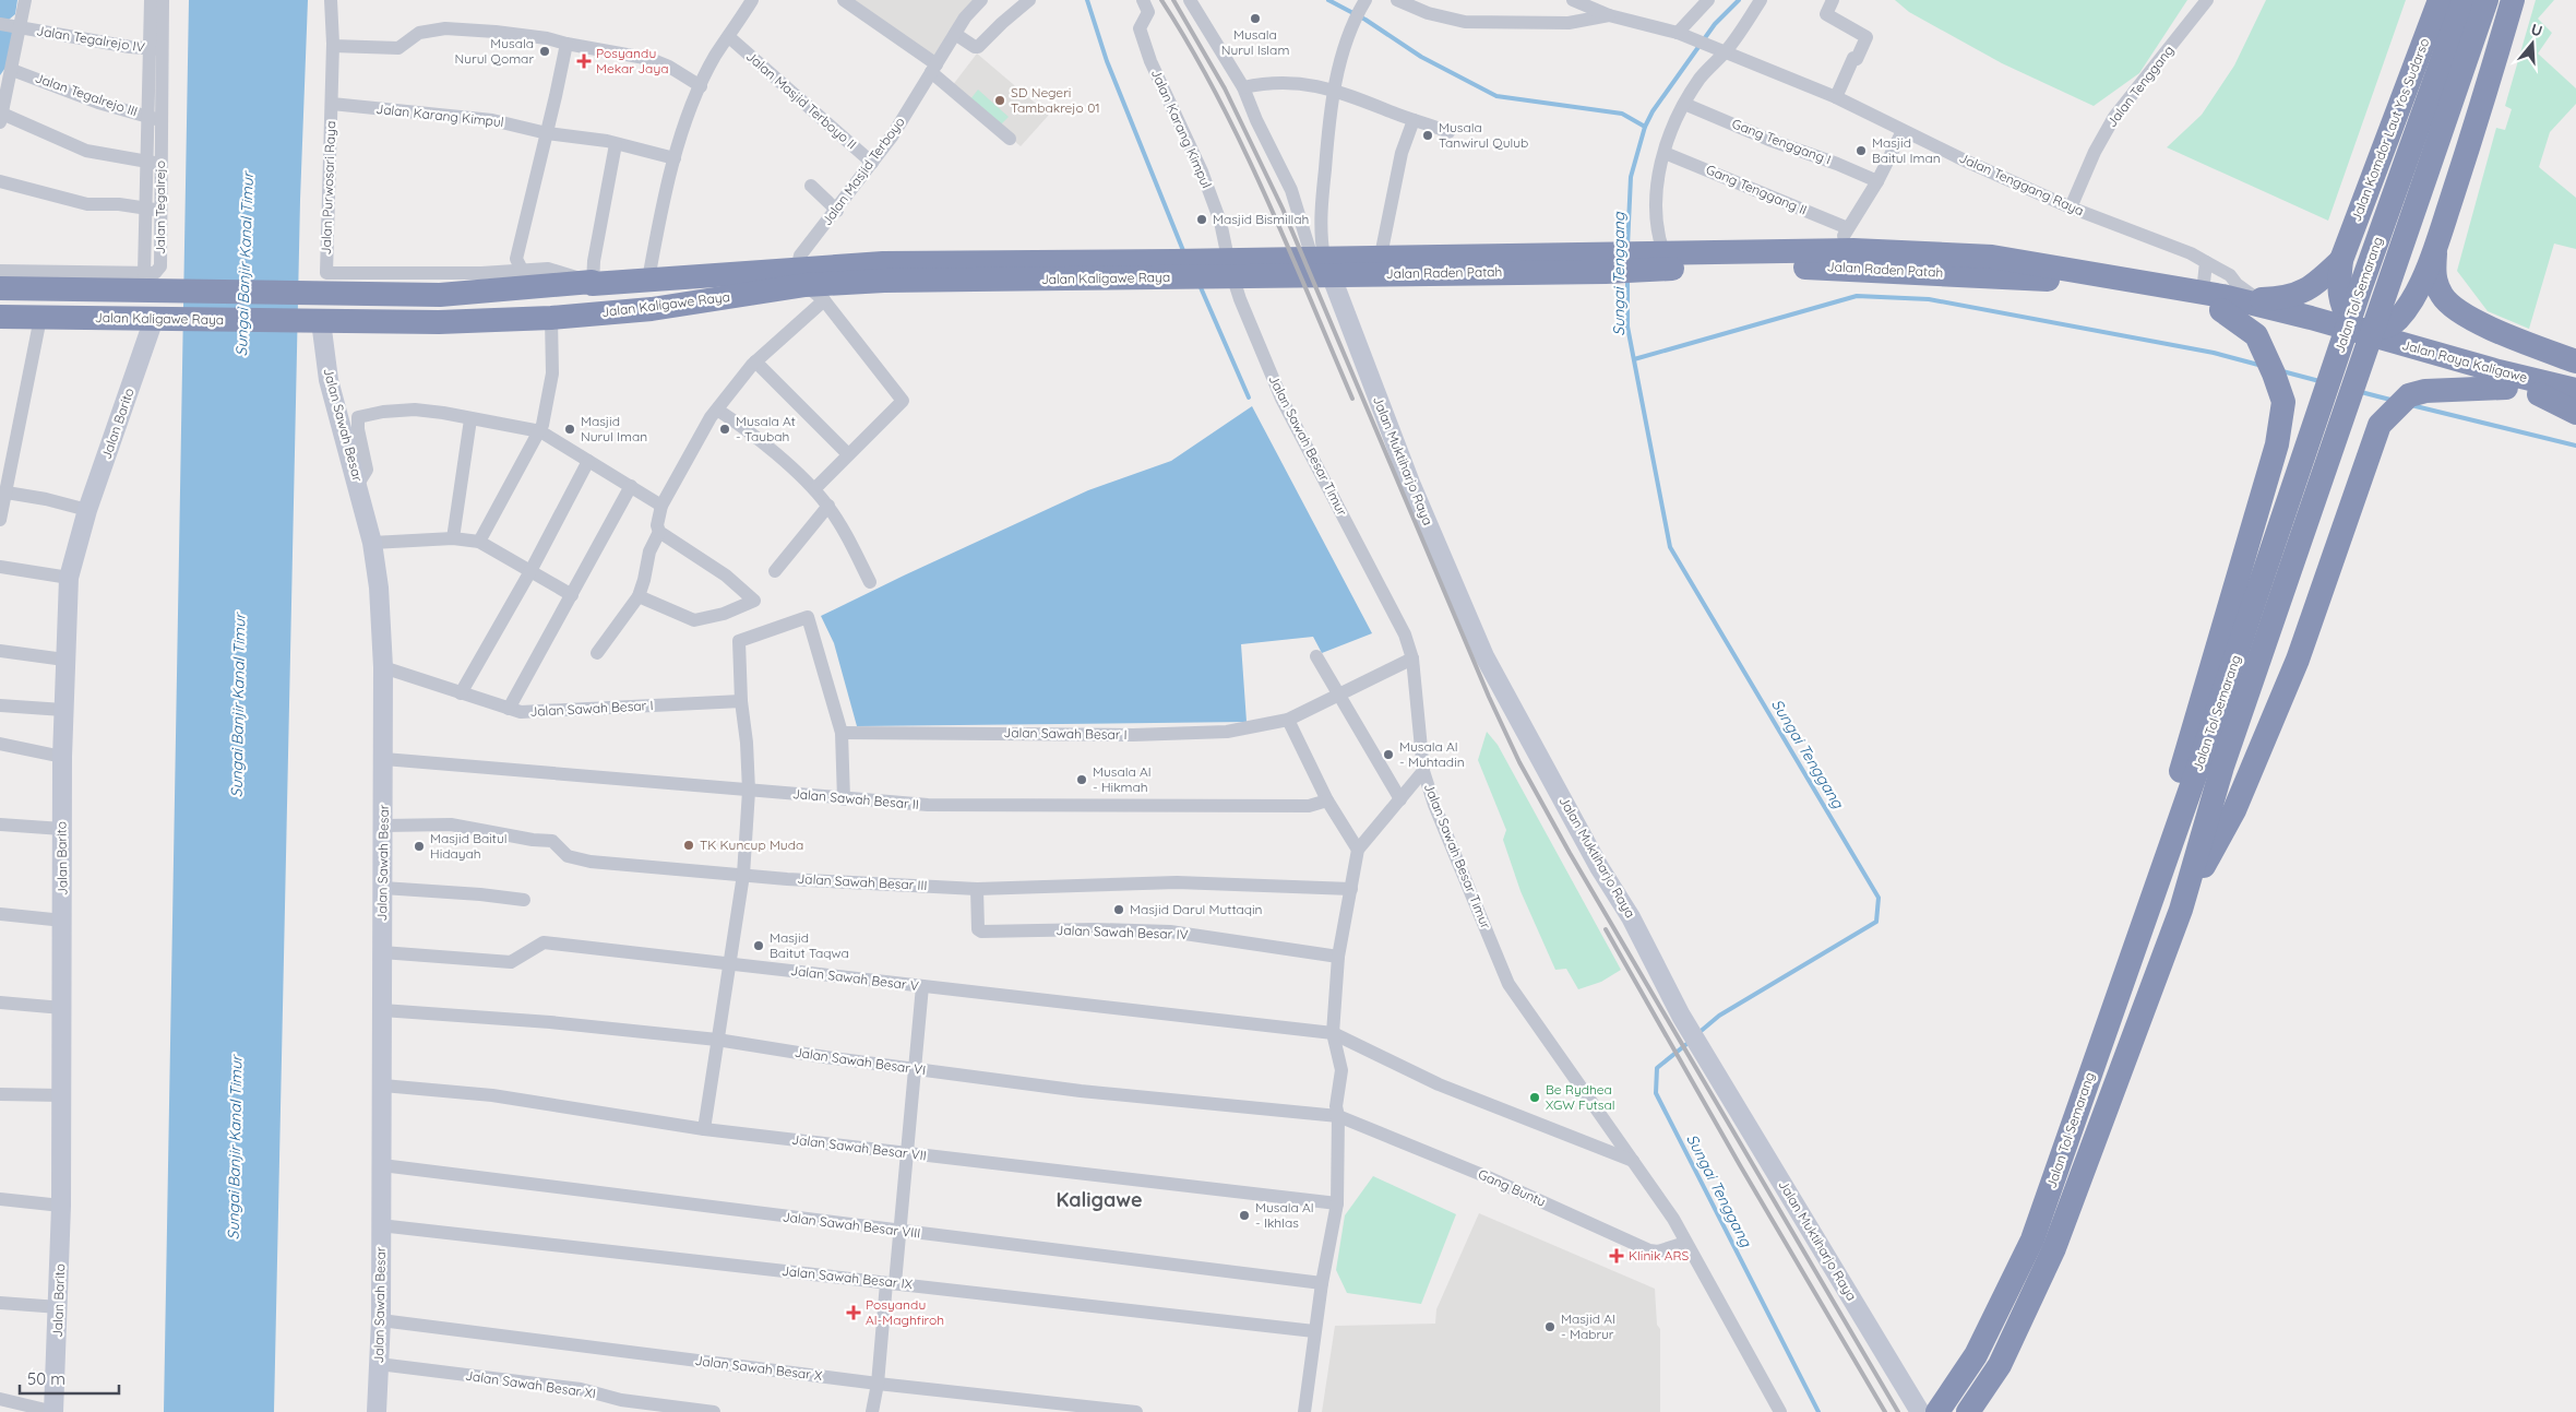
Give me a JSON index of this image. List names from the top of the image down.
{
  "streets": {
    "highway": [
      "Jalan Komdor Laut Yos Sudarso",
      "Jalan Raden Patah",
      "Jalan Kaligawe Raya",
      "Jalan Tol Semarang",
      "Jalan Raya Kaligawe"
    ],
    "street": [
      "Jalan Tegalrejo IV",
      "Jalan Tenggang",
      "Jalan Tegalrejo III",
      "Jalan Masjid Terboyo II",
      "Jalan Karang Kimpul",
      "Gang Tenggang I",
      "Jalan Masjid Terboyo",
      "Jalan Tenggang Raya",
      "Jalan Purwosari Raya",
      "Gang Tenggang II",
      "Jalan Tegalrejo",
      "Jalan Barito",
      "Jalan Sawah Besar",
      "Jalan Sawah Besar Timur",
      "Jalan Muktiharjo Raya",
      "Jalan Sawah Besar I",
      "Jalan Sawah Besar II",
      "Jalan Sawah Besar III",
      "Jalan Sawah Besar IV",
      "Jalan Sawah Besar V",
      "Jalan Sawah Besar VI",
      "Jalan Sawah Besar VII",
      "Gang Buntu",
      "Jalan Sawah Besar VIII",
      "Jalan Sawah Besar IX",
      "Jalan Sawah Besar X",
      "Jalan Sawah Besar XI"
    ]
  },
  "crossings": [
    ["Jalan Tegalrejo IV", "Jalan Tegalrejo"],
    ["Jalan Tenggang", "Jalan Tenggang Raya"],
    ["Jalan Tegalrejo III", "Jalan Tegalrejo"],
    ["Jalan Masjid Terboyo II", "Jalan Masjid Terboyo"],
    ["Jalan Karang Kimpul", "Jalan Purwosari Raya"],
    ["Jalan Karang Kimpul", "Jalan Kaligawe Raya"],
    ["Jalan Karang Kimpul", "Jalan Sawah Besar Timur"],
    ["Jalan Masjid Terboyo", "Jalan Kaligawe Raya"],
    ["Jalan Purwosari Raya", "Jalan Kaligawe Raya"],
    ["Gang Tenggang II", "Jalan Raden Patah"],
    ["Jalan Raden Patah", "Jalan Kaligawe Raya"],
    ["Jalan Raden Patah", "Jalan Raya Kaligawe"],
    ["Jalan Raden Patah", "Jalan Muktiharjo Raya"],
    ["Jalan Kaligawe Raya", "Jalan Barito"],
    ["Jalan Kaligawe Raya", "Jalan Sawah Besar"],
    ["Jalan Kaligawe Raya", "Jalan Sawah Besar Timur"],
    ["Jalan Kaligawe Raya", "Jalan Muktiharjo Raya"],
    ["Jalan Sawah Besar", "Jalan Sawah Besar I"],
    ["Jalan Sawah Besar", "Jalan Sawah Besar II"],
    ["Jalan Sawah Besar", "Jalan Sawah Besar III"],
    ["Jalan Sawah Besar", "Jalan Sawah Besar V"],
    ["Jalan Sawah Besar", "Jalan Sawah Besar VI"],
    ["Jalan Sawah Besar", "Jalan Sawah Besar VII"],
    ["Jalan Sawah Besar", "Jalan Sawah Besar VIII"],
    ["Jalan Sawah Besar", "Jalan Sawah Besar IX"],
    ["Jalan Sawah Besar", "Jalan Sawah Besar X"],
    ["Jalan Sawah Besar", "Jalan Sawah Besar XI"],
    ["Jalan Sawah Besar Timur", "Jalan Sawah Besar I"],
    ["Jalan Sawah Besar Timur", "Jalan Sawah Besar V"],
    ["Jalan Sawah Besar Timur", "Gang Buntu"],
    ["Jalan Sawah Besar III", "Jalan Sawah Besar IV"],
    ["Jalan Sawah Besar VI", "Gang Buntu"]
  ],
  "districts": ["Kaligawe"],
  "water": ["Sungai Banjir Kanal Timur", "Sungai Tenggang"],
  "places": {
    "other": [
      "Musala Nurul Islam",
      "Musala Nurul Qomar",
      "SD Negeri Tambakrejo 01",
      "Musala Tanwirul Qulub",
      "Masjid Baitul Iman",
      "Masjid Bismillah",
      "Masjid Nurul Iman",
      "Musala At - Taubah",
      "Musala Al - Muhtadin",
      "Musala Al - Hikmah",
      "TK Kuncup Muda",
      "Masjid Baitul Hidayah",
      "Masjid Darul Muttaqin",
      "Masjid Baitut Taqwa",
      "Be Rydhea XGW Futsal",
      "Musala Al - Ikhlas",
      "Masjid Al - Mabrur"
    ],
    "health": ["Posyandu Mekar Jaya", "Klinik ARS", "Posyandu Al-Maghfiroh"]
  },
  "scale_bar": "50 m",
  "north": "top"
}
